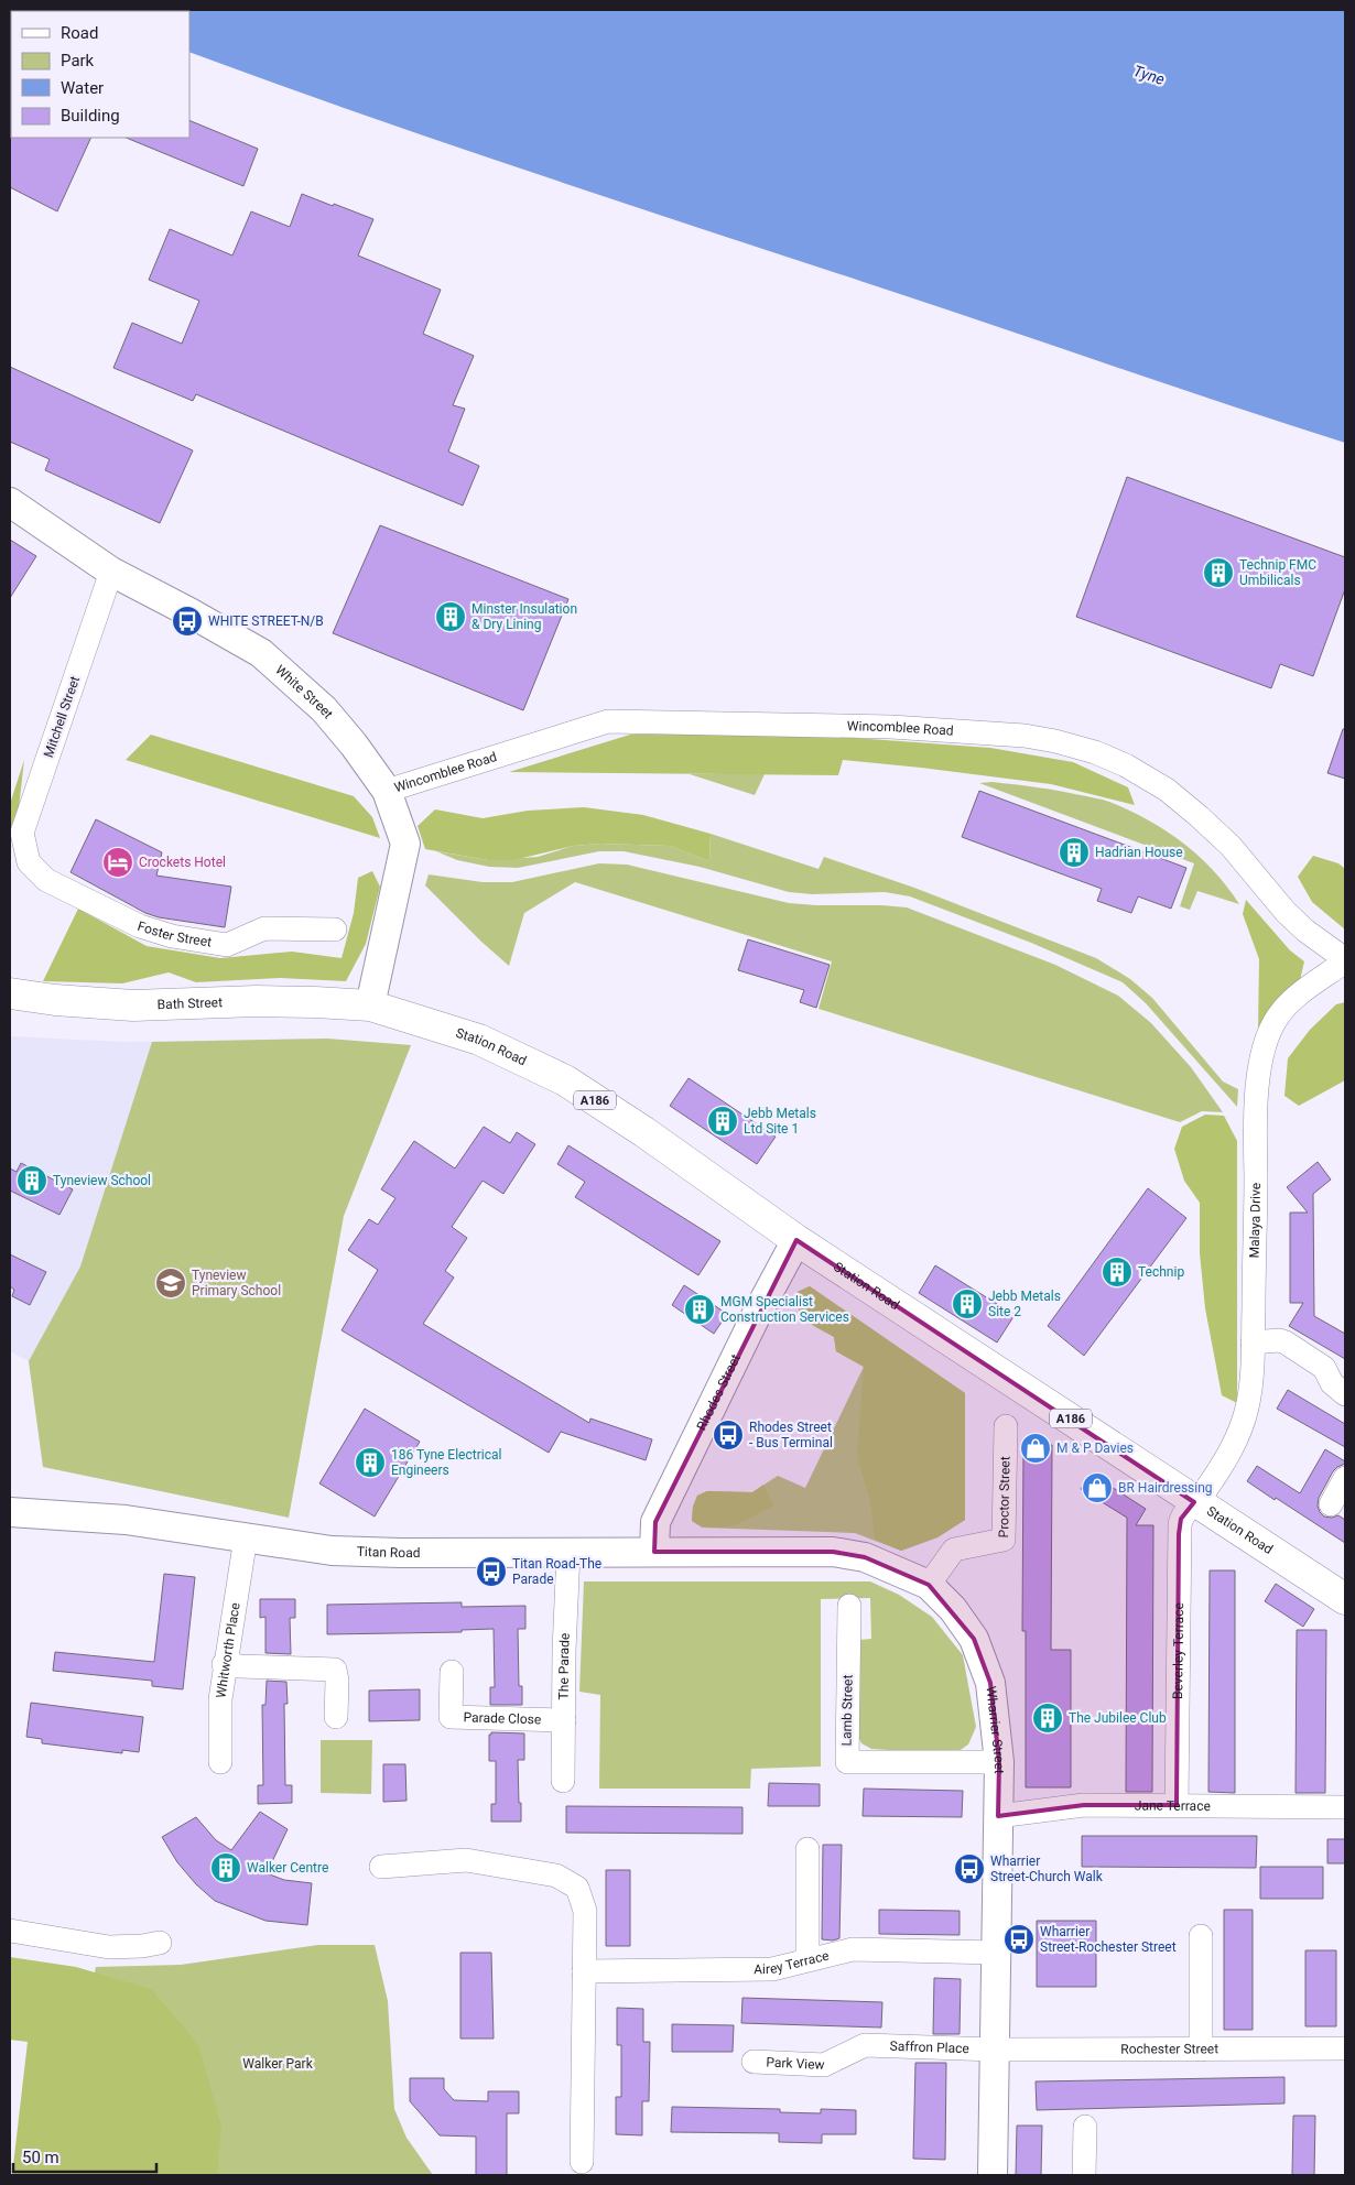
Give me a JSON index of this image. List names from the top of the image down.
{
  "streets": {
    "main road": ["Bath Street", "Station Road", "A186"],
    "street": [
      "White Street",
      "Mitchell Street",
      "Wincomblee Road",
      "Foster Street",
      "Malaya Drive",
      "Rhodes Street",
      "Proctor Street",
      "Titan Road",
      "Whitworth Place",
      "Beverley Terrace",
      "The Parade",
      "Lamb Street",
      "Parade Close",
      "Wharrier Street",
      "Jane Terrace",
      "Airey Terrace",
      "Saffron Place",
      "Rochester Street",
      "Park View"
    ]
  },
  "crossings": [
    ["White Street", "Mitchell Street"],
    ["White Street", "Wincomblee Road"],
    ["White Street", "Bath Street"],
    ["White Street", "Station Road"],
    ["Mitchell Street", "Foster Street"],
    ["Wincomblee Road", "Malaya Drive"],
    ["Bath Street", "Station Road"],
    ["Station Road", "Malaya Drive"],
    ["Station Road", "Rhodes Street"],
    ["Station Road", "Beverley Terrace"],
    ["Malaya Drive", "Beverley Terrace"],
    ["Rhodes Street", "Titan Road"],
    ["Rhodes Street", "Wharrier Street"],
    ["Proctor Street", "Wharrier Street"],
    ["Titan Road", "Whitworth Place"],
    ["Titan Road", "The Parade"],
    ["Titan Road", "Wharrier Street"],
    ["Beverley Terrace", "Jane Terrace"],
    ["The Parade", "Parade Close"],
    ["Lamb Street", "Wharrier Street"],
    ["Wharrier Street", "Jane Terrace"],
    ["Wharrier Street", "Airey Terrace"],
    ["Wharrier Street", "Saffron Place"],
    ["Wharrier Street", "Rochester Street"],
    ["Saffron Place", "Rochester Street"],
    ["Saffron Place", "Park View"]
  ],
  "water": ["Tyne"],
  "parks": ["Walker Park"],
  "places": {
    "building": [
      "Technip FMC Umbilicals",
      "Minster Insulation & Dry Lining",
      "Hadrian House",
      "Jebb Metals Ltd Site 1",
      "Tyneview School",
      "Technip",
      "Jebb Metals Site 2",
      "MGM Specialist Construction Services",
      "186 Tyne Electrical Engineers",
      "The Jubilee Club",
      "Walker Centre"
    ],
    "bus stop": [
      "WHITE STREET-N/B",
      "Rhodes Street - Bus Terminal",
      "Titan Road-The Parade",
      "Wharrier Street-Church Walk",
      "Wharrier Street-Rochester Street"
    ],
    "hotel": ["Crockets Hotel"],
    "school or university": ["Tyneview Primary School"],
    "shop": ["M & P Davies", "BR Hairdressing"]
  },
  "legend": [
    "Road",
    "Park",
    "Water",
    "Building"
  ],
  "scale_bar": "50 m"
}
